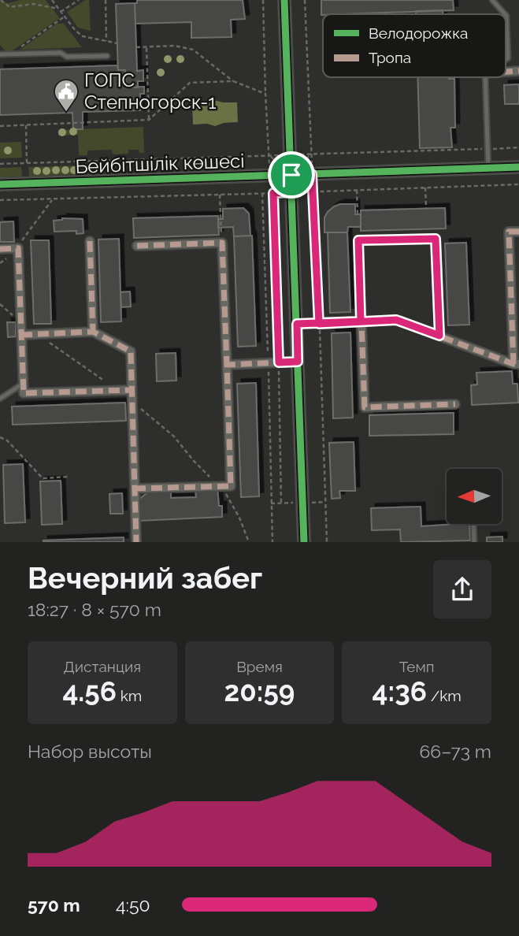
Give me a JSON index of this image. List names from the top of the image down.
{
  "streets": {
    "street": ["Бейбітшілік көшесі"]
  },
  "places": {
    "public building": ["ГОПС Степногорск-1"]
  },
  "legend": ["Велодорожка", "Тропа"],
  "north": "left",
  "page": {
    "heading": ["Вечерний забег", "18:27 · 8 × 570 m"],
    "stats": [
      ["Дистанция", "4.56 km"],
      ["Время", "20:59"],
      ["Темп", "4:36 /km"]
    ],
    "chart": ["Набор высоты", "66–73 m"],
    "list": [
      {
        "name": "570 m",
        "note": "4:50"
      }
    ]
  }
}
